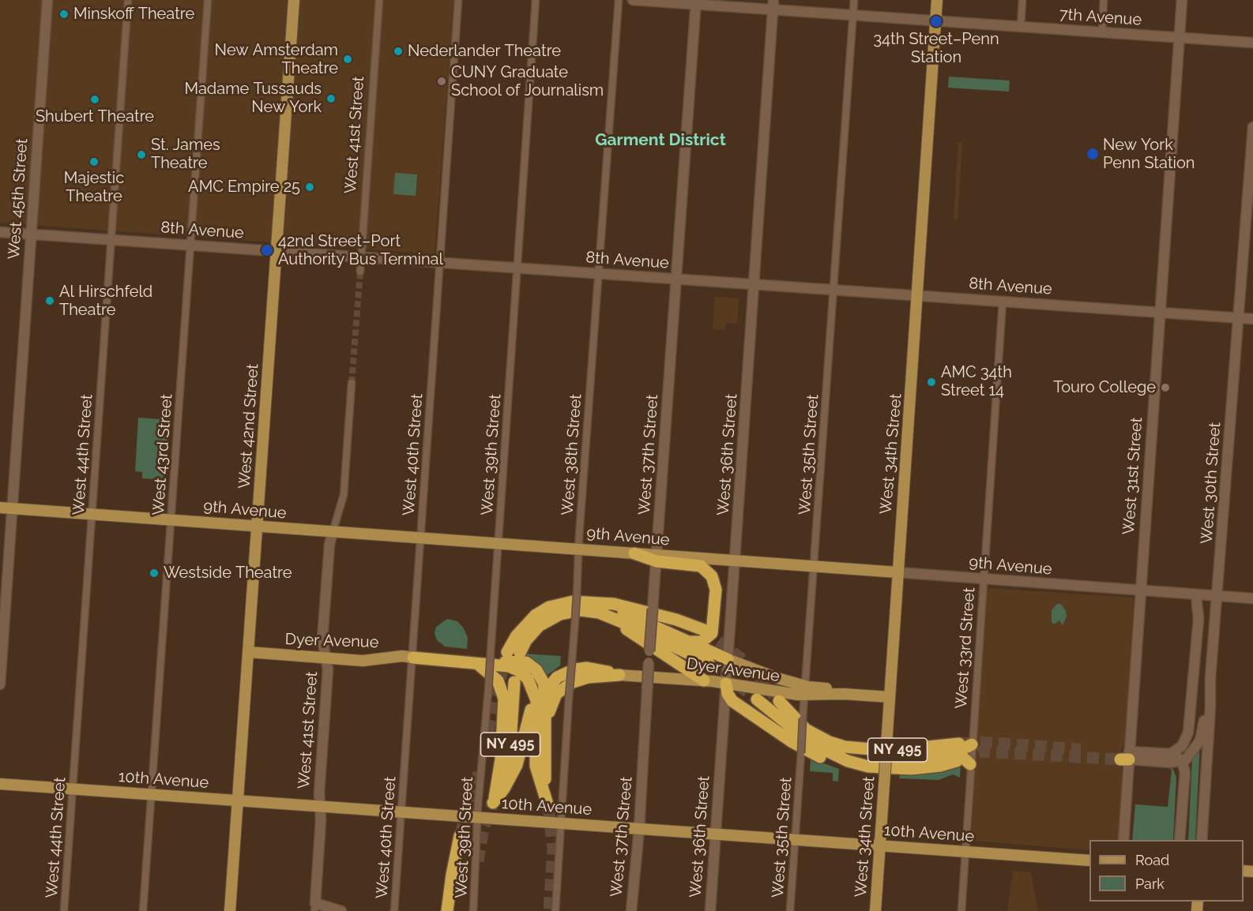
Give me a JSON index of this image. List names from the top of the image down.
{
  "streets": {
    "highway": ["NY 495"],
    "main road": [
      "7th Avenue",
      "West 41st Street",
      "West 45th Street",
      "8th Avenue",
      "West 42nd Street",
      "West 34th Street",
      "West 37th Street",
      "West 36th Street",
      "West 31st Street",
      "West 30th Street",
      "9th Avenue",
      "Dyer Avenue",
      "10th Avenue"
    ],
    "street": [
      "West 44th Street",
      "West 43rd Street",
      "West 40th Street",
      "West 39th Street",
      "West 38th Street",
      "West 35th Street",
      "West 33rd Street"
    ]
  },
  "crossings": [
    ["7th Avenue", "West 34th Street"],
    ["7th Avenue", "West 37th Street"],
    ["7th Avenue", "West 36th Street"],
    ["7th Avenue", "West 35th Street"],
    ["7th Avenue", "West 31st Street"],
    ["West 41st Street", "8th Avenue"],
    ["West 41st Street", "9th Avenue"],
    ["West 41st Street", "Dyer Avenue"],
    ["West 41st Street", "10th Avenue"],
    ["West 45th Street", "8th Avenue"],
    ["West 45th Street", "9th Avenue"],
    ["8th Avenue", "West 42nd Street"],
    ["8th Avenue", "West 34th Street"],
    ["8th Avenue", "West 44th Street"],
    ["8th Avenue", "West 43rd Street"],
    ["8th Avenue", "West 40th Street"],
    ["8th Avenue", "West 39th Street"],
    ["8th Avenue", "West 38th Street"],
    ["8th Avenue", "West 37th Street"],
    ["8th Avenue", "West 36th Street"],
    ["8th Avenue", "West 35th Street"],
    ["8th Avenue", "West 31st Street"],
    ["8th Avenue", "West 30th Street"],
    ["8th Avenue", "West 33rd Street"],
    ["West 42nd Street", "9th Avenue"],
    ["West 42nd Street", "Dyer Avenue"],
    ["West 42nd Street", "10th Avenue"],
    ["West 34th Street", "9th Avenue"],
    ["West 34th Street", "Dyer Avenue"],
    ["West 34th Street", "10th Avenue"],
    ["West 44th Street", "9th Avenue"],
    ["West 44th Street", "10th Avenue"],
    ["West 43rd Street", "9th Avenue"],
    ["West 43rd Street", "10th Avenue"],
    ["West 40th Street", "9th Avenue"],
    ["West 40th Street", "Dyer Avenue"],
    ["West 40th Street", "10th Avenue"],
    ["West 39th Street", "9th Avenue"],
    ["West 39th Street", "10th Avenue"],
    ["West 38th Street", "9th Avenue"],
    ["West 38th Street", "10th Avenue"],
    ["West 37th Street", "9th Avenue"],
    ["West 37th Street", "10th Avenue"],
    ["West 36th Street", "9th Avenue"],
    ["West 36th Street", "Dyer Avenue"],
    ["West 36th Street", "10th Avenue"],
    ["West 35th Street", "9th Avenue"],
    ["West 35th Street", "Dyer Avenue"],
    ["West 35th Street", "10th Avenue"],
    ["West 31st Street", "9th Avenue"],
    ["West 30th Street", "9th Avenue"],
    ["9th Avenue", "West 33rd Street"],
    ["West 33rd Street", "10th Avenue"]
  ],
  "districts": ["Garment District"],
  "places": [
    "Minskoff Theatre",
    "34th Street–Penn Station",
    "Nederlander Theatre",
    "New Amsterdam Theatre",
    "CUNY Graduate School of Journalism",
    "Madame Tussauds New York",
    "Shubert Theatre",
    "New York Penn Station",
    "St. James Theatre",
    "Majestic Theatre",
    "AMC Empire 25",
    "42nd Street–Port Authority Bus Terminal",
    "Al Hirschfeld Theatre",
    "AMC 34th Street 14",
    "Touro College",
    "Westside Theatre"
  ],
  "legend": ["Road", "Park"]
}
